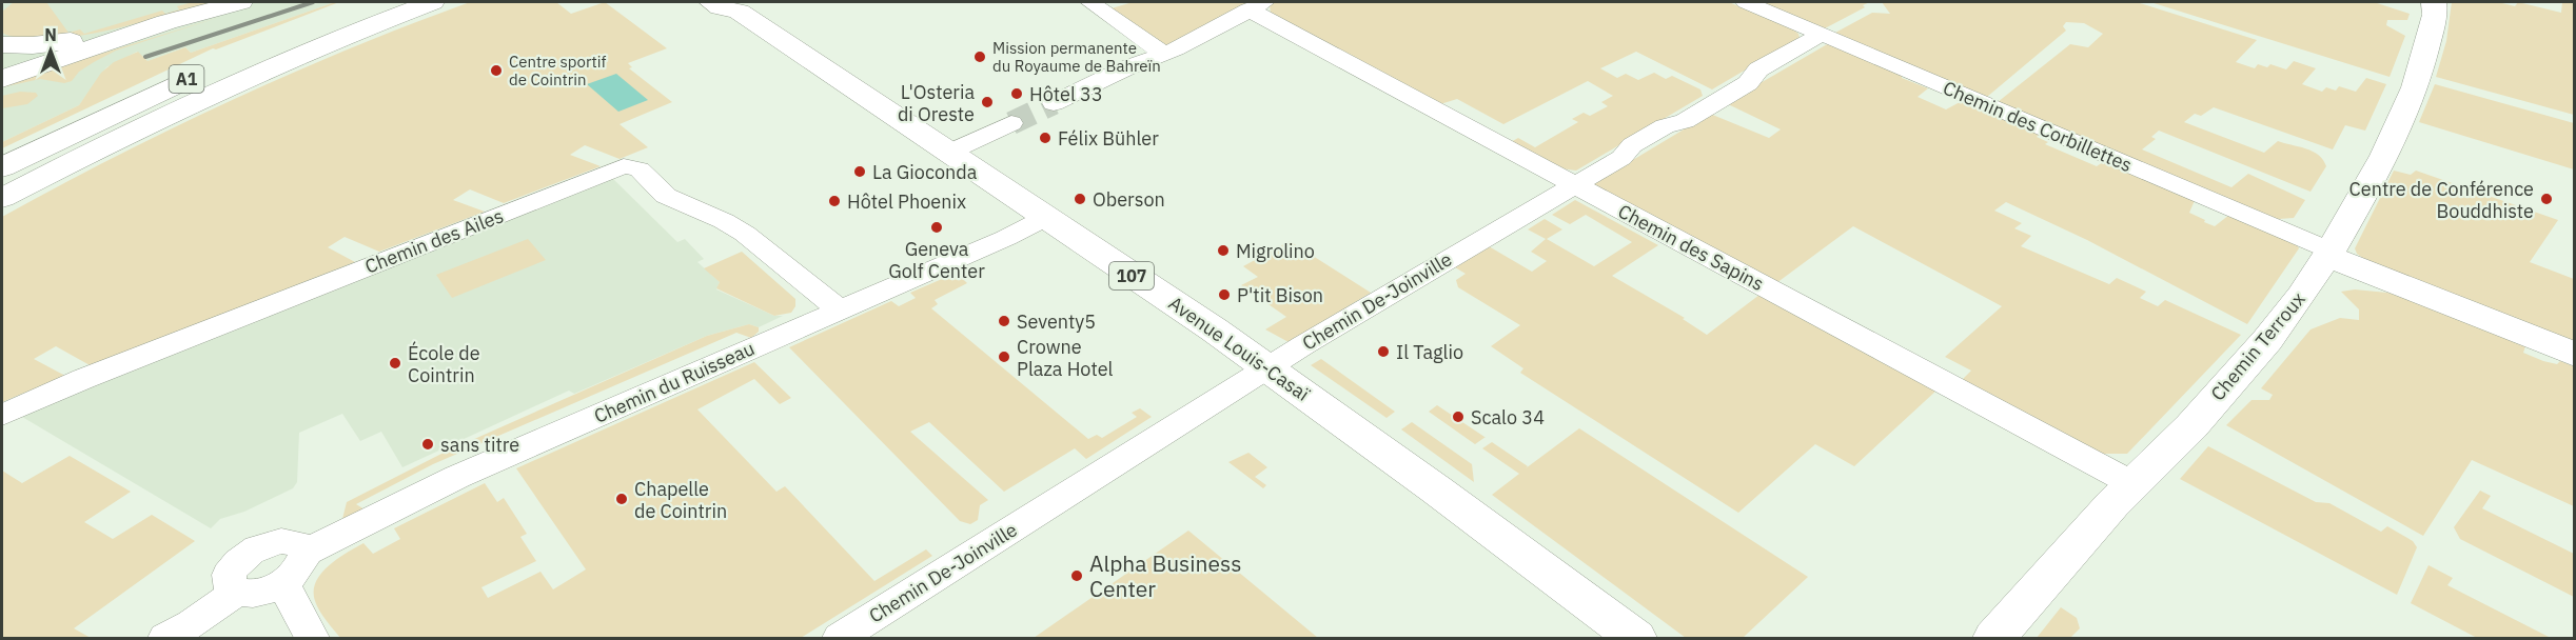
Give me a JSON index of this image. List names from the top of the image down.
{
  "streets": {
    "main road": [
      "A1",
      "Chemin des Corbillettes",
      "107",
      "Chemin Terroux",
      "Avenue Louis-Casaï"
    ],
    "street": [
      "Chemin des Ailes",
      "Chemin des Sapins",
      "Chemin De-Joinville",
      "Chemin du Ruisseau"
    ]
  },
  "crossings": [
    ["Chemin des Corbillettes", "Chemin De-Joinville"],
    ["Chemin des Corbillettes", "Chemin Terroux"],
    ["Chemin des Ailes", "Chemin du Ruisseau"],
    ["Chemin des Sapins", "Chemin De-Joinville"],
    ["Chemin des Sapins", "Chemin Terroux"],
    ["Chemin De-Joinville", "Avenue Louis-Casaï"],
    ["Avenue Louis-Casaï", "Chemin du Ruisseau"]
  ],
  "places": [
    "Mission permanente du Royaume de Bahreïn",
    "Centre sportif de Cointrin",
    "Hôtel 33",
    "L'Osteria di Oreste",
    "Félix Bühler",
    "La Gioconda",
    "Oberson",
    "Centre de Conférence Bouddhiste",
    "Hôtel Phoenix",
    "Geneva Golf Center",
    "Migrolino",
    "P'tit Bison",
    "Seventy5",
    "Il Taglio",
    "Crowne Plaza Hotel",
    "École de Cointrin",
    "Scalo 34",
    "sans titre",
    "Chapelle de Cointrin",
    "Alpha Business Center"
  ],
  "north": "top"
}
